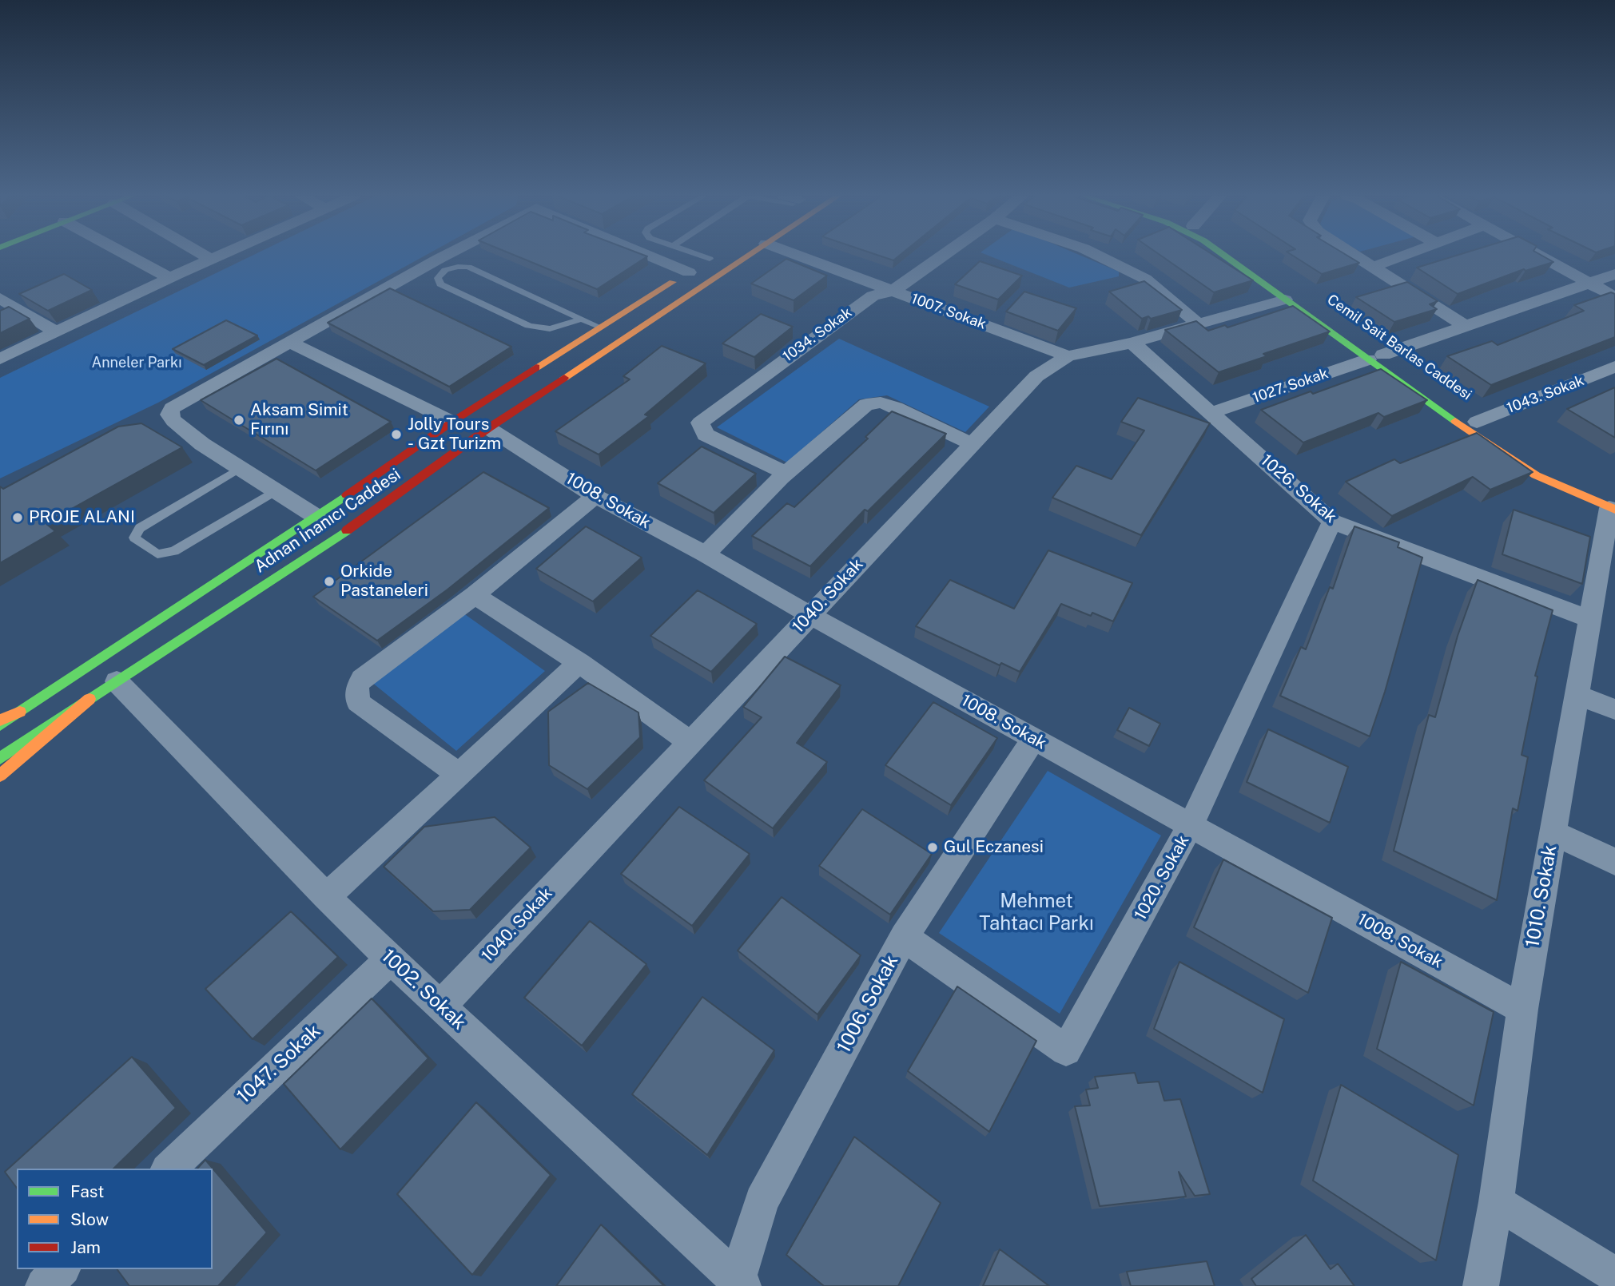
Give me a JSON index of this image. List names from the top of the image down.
{
  "streets": {
    "main road": ["Cemil Sait Barlas Caddesi", "Adnan İnanıcı Caddesi"],
    "street": [
      "1007. Sokak",
      "1034. Sokak",
      "1027. Sokak",
      "1043. Sokak",
      "1026. Sokak",
      "1008. Sokak",
      "1040. Sokak",
      "1020. Sokak",
      "1010. Sokak",
      "1002. Sokak",
      "1006. Sokak",
      "1047. Sokak"
    ]
  },
  "crossings": [
    ["1007. Sokak", "1034. Sokak"],
    ["1007. Sokak", "1040. Sokak"],
    ["Cemil Sait Barlas Caddesi", "1027. Sokak"],
    ["Cemil Sait Barlas Caddesi", "1043. Sokak"],
    ["Cemil Sait Barlas Caddesi", "1040. Sokak"],
    ["Cemil Sait Barlas Caddesi", "1010. Sokak"],
    ["1027. Sokak", "1026. Sokak"],
    ["1026. Sokak", "1040. Sokak"],
    ["1026. Sokak", "1020. Sokak"],
    ["1026. Sokak", "1010. Sokak"],
    ["1008. Sokak", "Adnan İnanıcı Caddesi"],
    ["1008. Sokak", "1040. Sokak"],
    ["1008. Sokak", "1020. Sokak"],
    ["1008. Sokak", "1010. Sokak"],
    ["1008. Sokak", "1006. Sokak"],
    ["Adnan İnanıcı Caddesi", "1002. Sokak"],
    ["1040. Sokak", "1002. Sokak"],
    ["1020. Sokak", "1006. Sokak"],
    ["1002. Sokak", "1006. Sokak"],
    ["1002. Sokak", "1047. Sokak"]
  ],
  "parks": ["Anneler Parkı", "Mehmet Tahtacı Parkı"],
  "places": [
    "Aksam Simit Fırını",
    "Jolly Tours - Gzt Turizm",
    "PROJE ALANI",
    "Orkide Pastaneleri",
    "Gul Eczanesi"
  ],
  "legend": ["Fast", "Slow", "Jam"]
}
